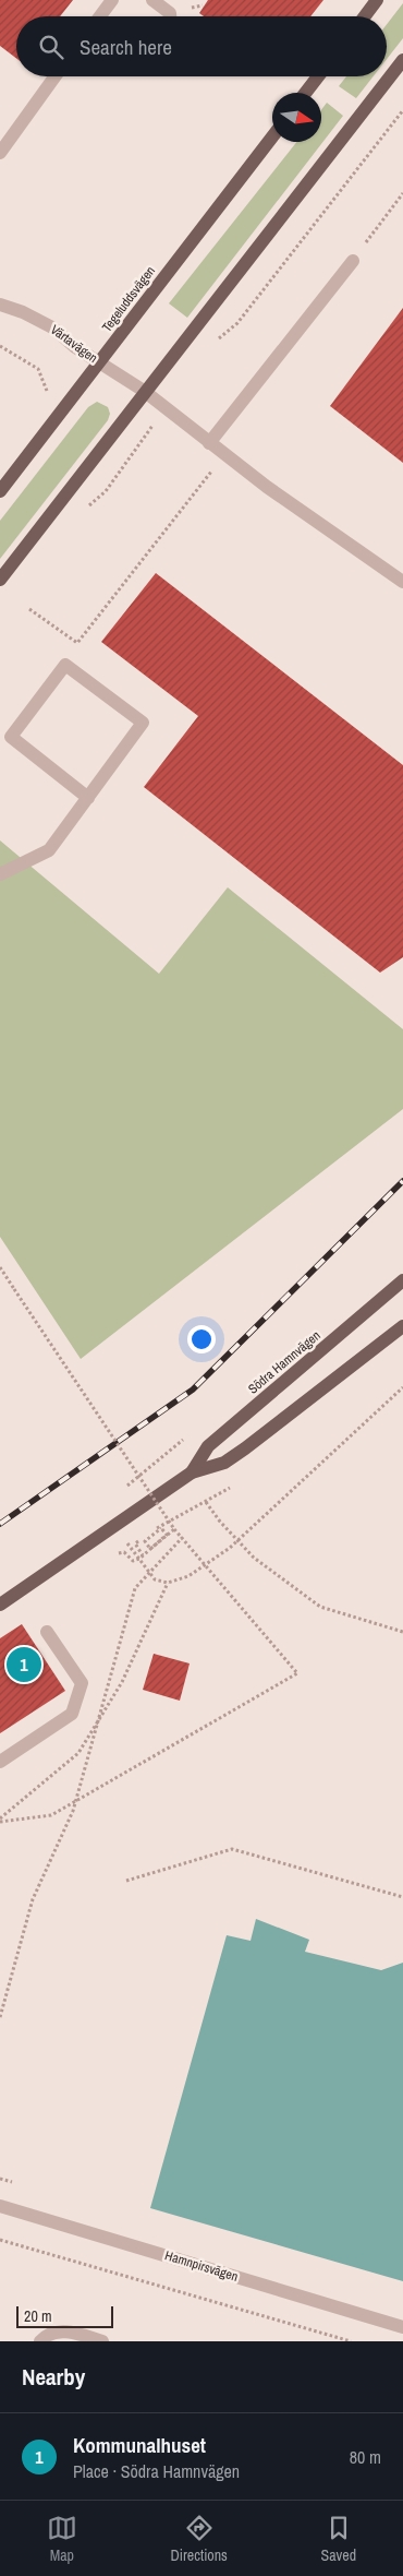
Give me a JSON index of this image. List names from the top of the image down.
{
  "streets": {
    "main road": ["Tegeluddsvägen", "Södra Hamnvägen"],
    "street": ["Värtavägen", "Hamnpirsvägen"]
  },
  "crossings": [
    ["Tegeluddsvägen", "Värtavägen"]
  ],
  "scale_bar": "20 m",
  "north": "right",
  "page": {
    "search": "Search here",
    "pins": "1",
    "scale": "20 m",
    "heading": "Nearby",
    "list": [
      {
        "mark": "1",
        "name": "Kommunalhuset",
        "note": "Place · Södra Hamnvägen",
        "value": "80 m"
      }
    ],
    "nav": ["Map", "Directions", "Saved"]
  }
}
